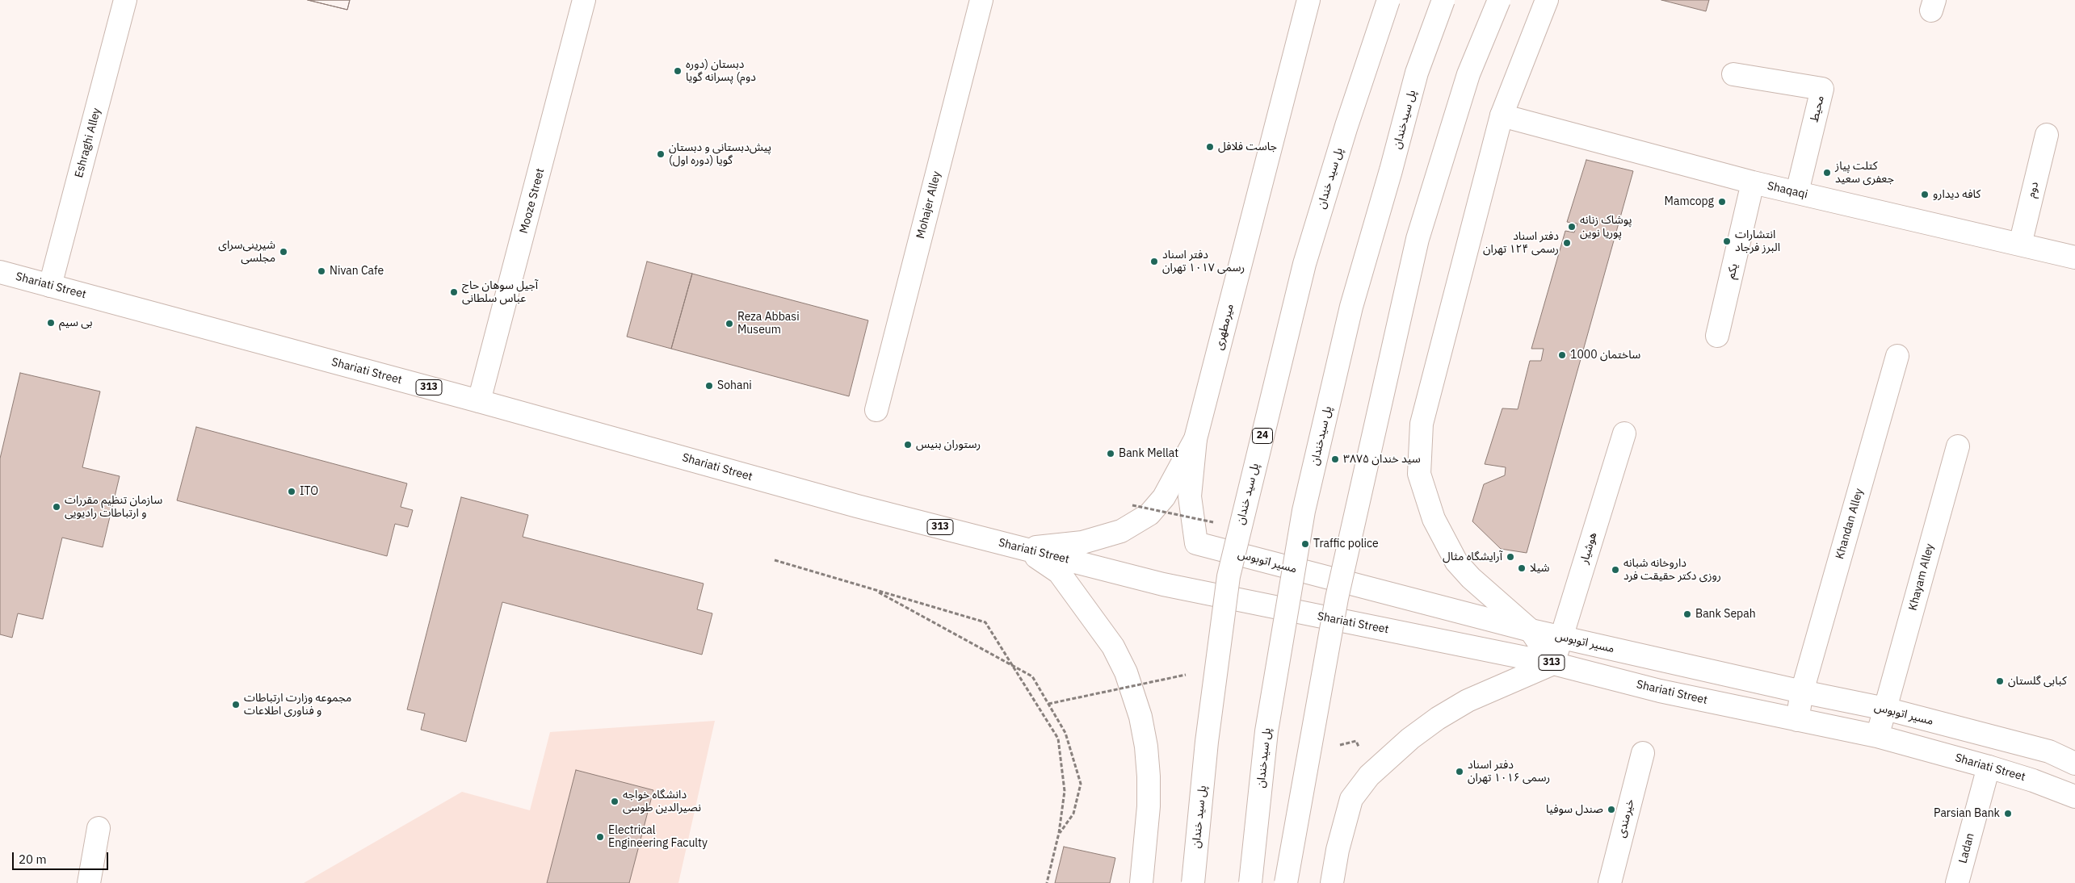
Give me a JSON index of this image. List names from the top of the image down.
{
  "streets": {
    "main road": [
      "محیط",
      "پل سیدخندان",
      "Eshraghi Alley",
      "پل سید خندان",
      "دوم",
      "Shaqaqi",
      "Mooze Street",
      "Mohajer Alley",
      "یکم",
      "Shariati Street",
      "میرمطهری",
      "313",
      "24",
      "Khandan Alley",
      "هوشیار",
      "مسیر اتوبوس",
      "Khayam Alley",
      "خیرمندی",
      "Ladan"
    ]
  },
  "crossings": [
    ["محیط", "Shaqaqi"],
    ["Eshraghi Alley", "Shariati Street"],
    ["دوم", "Shaqaqi"],
    ["Shaqaqi", "یکم"],
    ["Mooze Street", "Shariati Street"],
    ["Shariati Street", "میرمطهری"],
    ["Shariati Street", "Khandan Alley"],
    ["Shariati Street", "هوشیار"],
    ["Shariati Street", "Khayam Alley"],
    ["Shariati Street", "Ladan"],
    ["میرمطهری", "مسیر اتوبوس"],
    ["Khandan Alley", "مسیر اتوبوس"],
    ["هوشیار", "مسیر اتوبوس"],
    ["مسیر اتوبوس", "Khayam Alley"]
  ],
  "places": [
    "دبستان (دوره دوم) پسرانه گویا",
    "جاست فلافل",
    "پیش‌دبستانی و دبستان (دوره اول) گویا",
    "کتلت پیاز جعفری سعید",
    "کافه دیدارو",
    "Mamcopg",
    "پوشاک زنانه پوریا نوین",
    "انتشارات البرز فرجاد",
    "دفتر اسناد رسمی ۱۲۴ تهران",
    "شیرینی‌سرای مجلسی",
    "دفتر اسناد رسمی ۱۰۱۷ تهران",
    "Nivan Cafe",
    "آجیل سوهان حاج عباس سلطانی",
    "بی سیم",
    "Reza Abbasi Museum",
    "ساختمان 1000",
    "Sohani",
    "رستوران بنیس",
    "Bank Mellat",
    "سید خندان ۳۸۷۵",
    "ITO",
    "سازمان تنظیم مقررات و ارتباطات رادیویی",
    "Traffic police",
    "آرایشگاه مثال",
    "شیلا",
    "داروخانه شبانه روزی دکتر حقیقت فرد",
    "Bank Sepah",
    "کبابی گلستان",
    "مجموعه وزارت ارتباطات و فناوری اطلاعات",
    "دفتر اسناد رسمی ۱۰۱۶ تهران",
    "دانشگاه خواجه نصیرالدین طوسی",
    "صندل سوفیا",
    "Parsian Bank",
    "Electrical Engineering Faculty"
  ],
  "scale_bar": "20 m"
}
